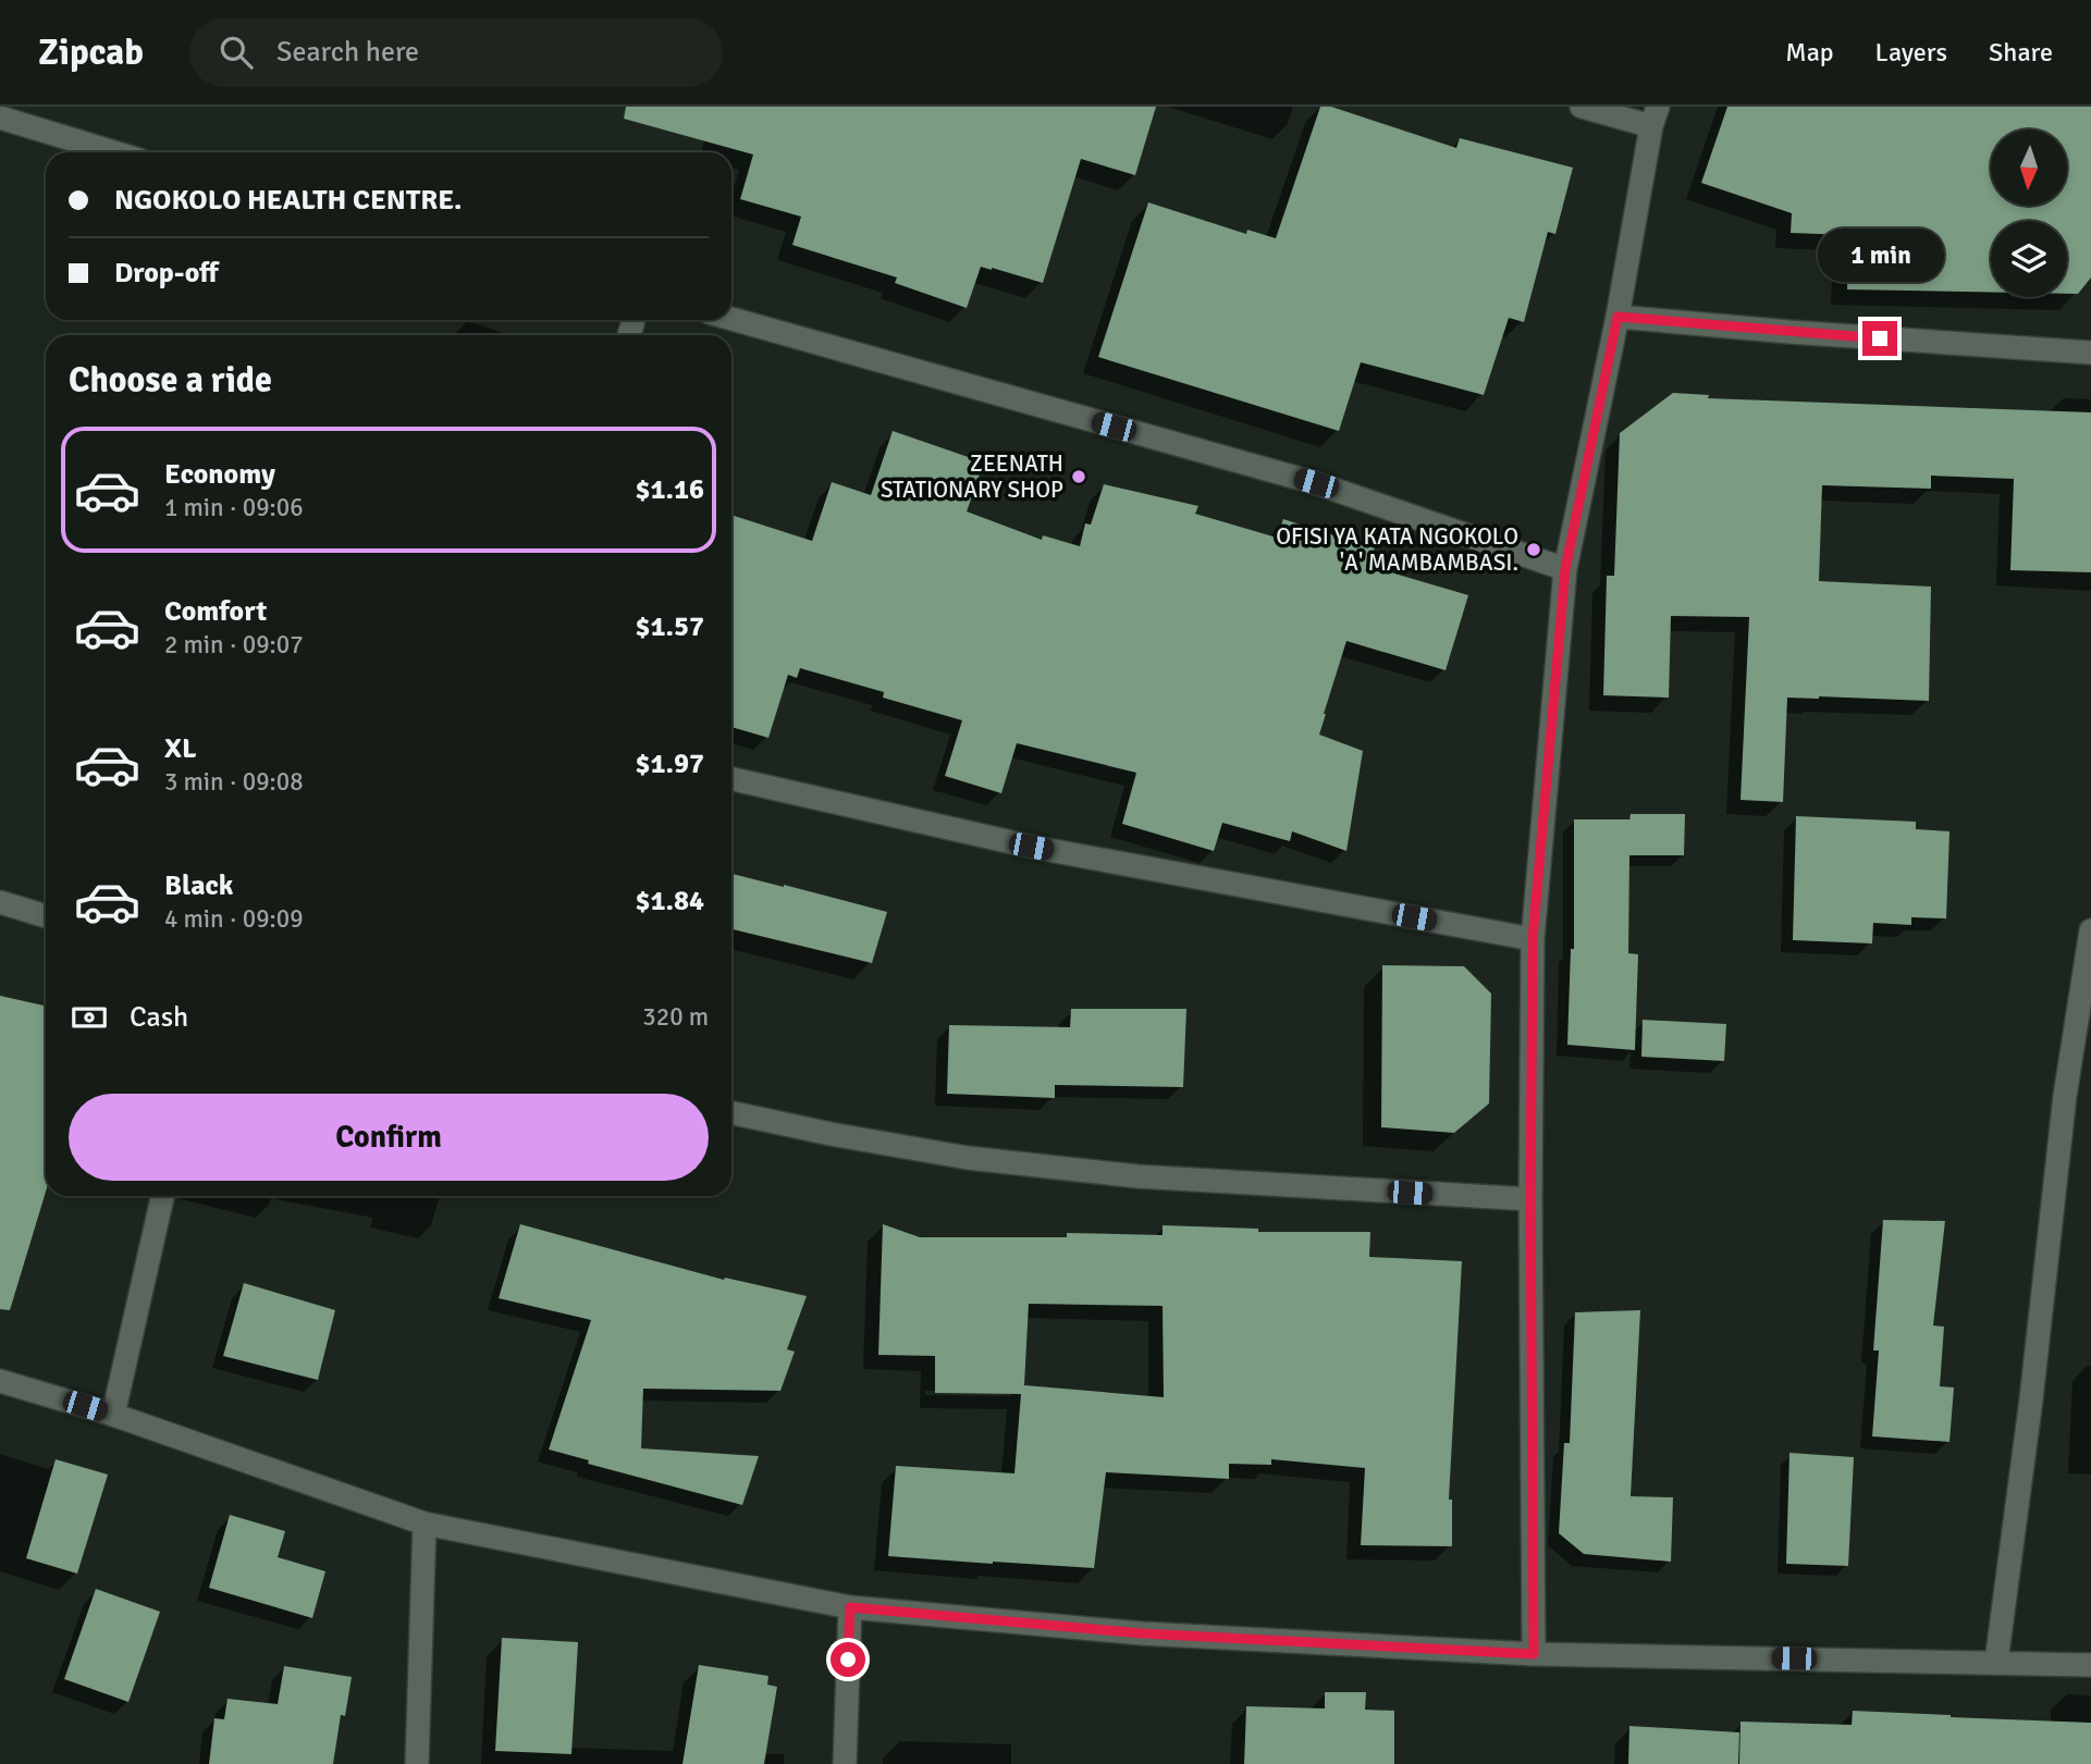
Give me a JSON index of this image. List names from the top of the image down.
{
  "places": ["ZEENATH STATIONARY SHOP", "OFISI YA KATA NGOKOLO 'A' MAMBAMBASI."],
  "north": "bottom",
  "page": {
    "header": "Zipcab",
    "search": "Search here",
    "nav": ["Map", "Layers", "Share"],
    "banner": ["NGOKOLO HEALTH CENTRE.", "Drop-off"],
    "bubble": "1 min",
    "heading": "Choose a ride",
    "list": [
      {
        "name": "Economy",
        "note": "1 min · 09:06",
        "value": "$1.16"
      },
      {
        "name": "Comfort",
        "note": "2 min · 09:07",
        "value": "$1.57"
      },
      {
        "name": "XL",
        "note": "3 min · 09:08",
        "value": "$1.97"
      },
      {
        "name": "Black",
        "note": "4 min · 09:09",
        "value": "$1.84"
      }
    ],
    "pay": ["Cash", "320 m"],
    "buttons": "Confirm"
  }
}
